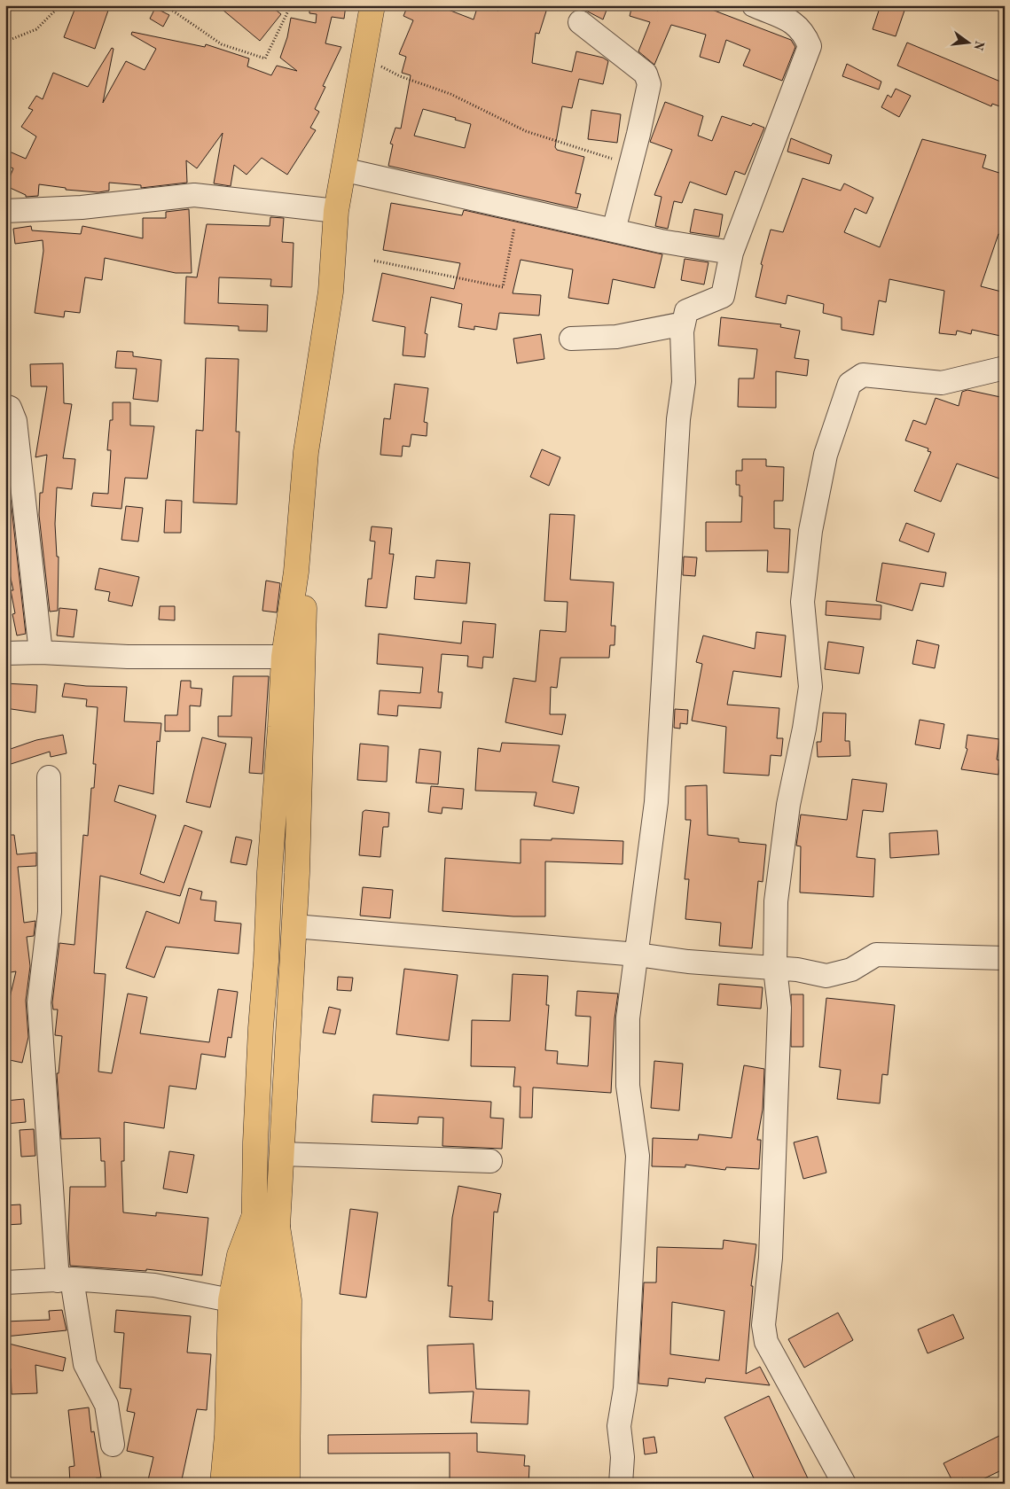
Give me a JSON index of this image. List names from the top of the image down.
{
  "north": "right"
}
